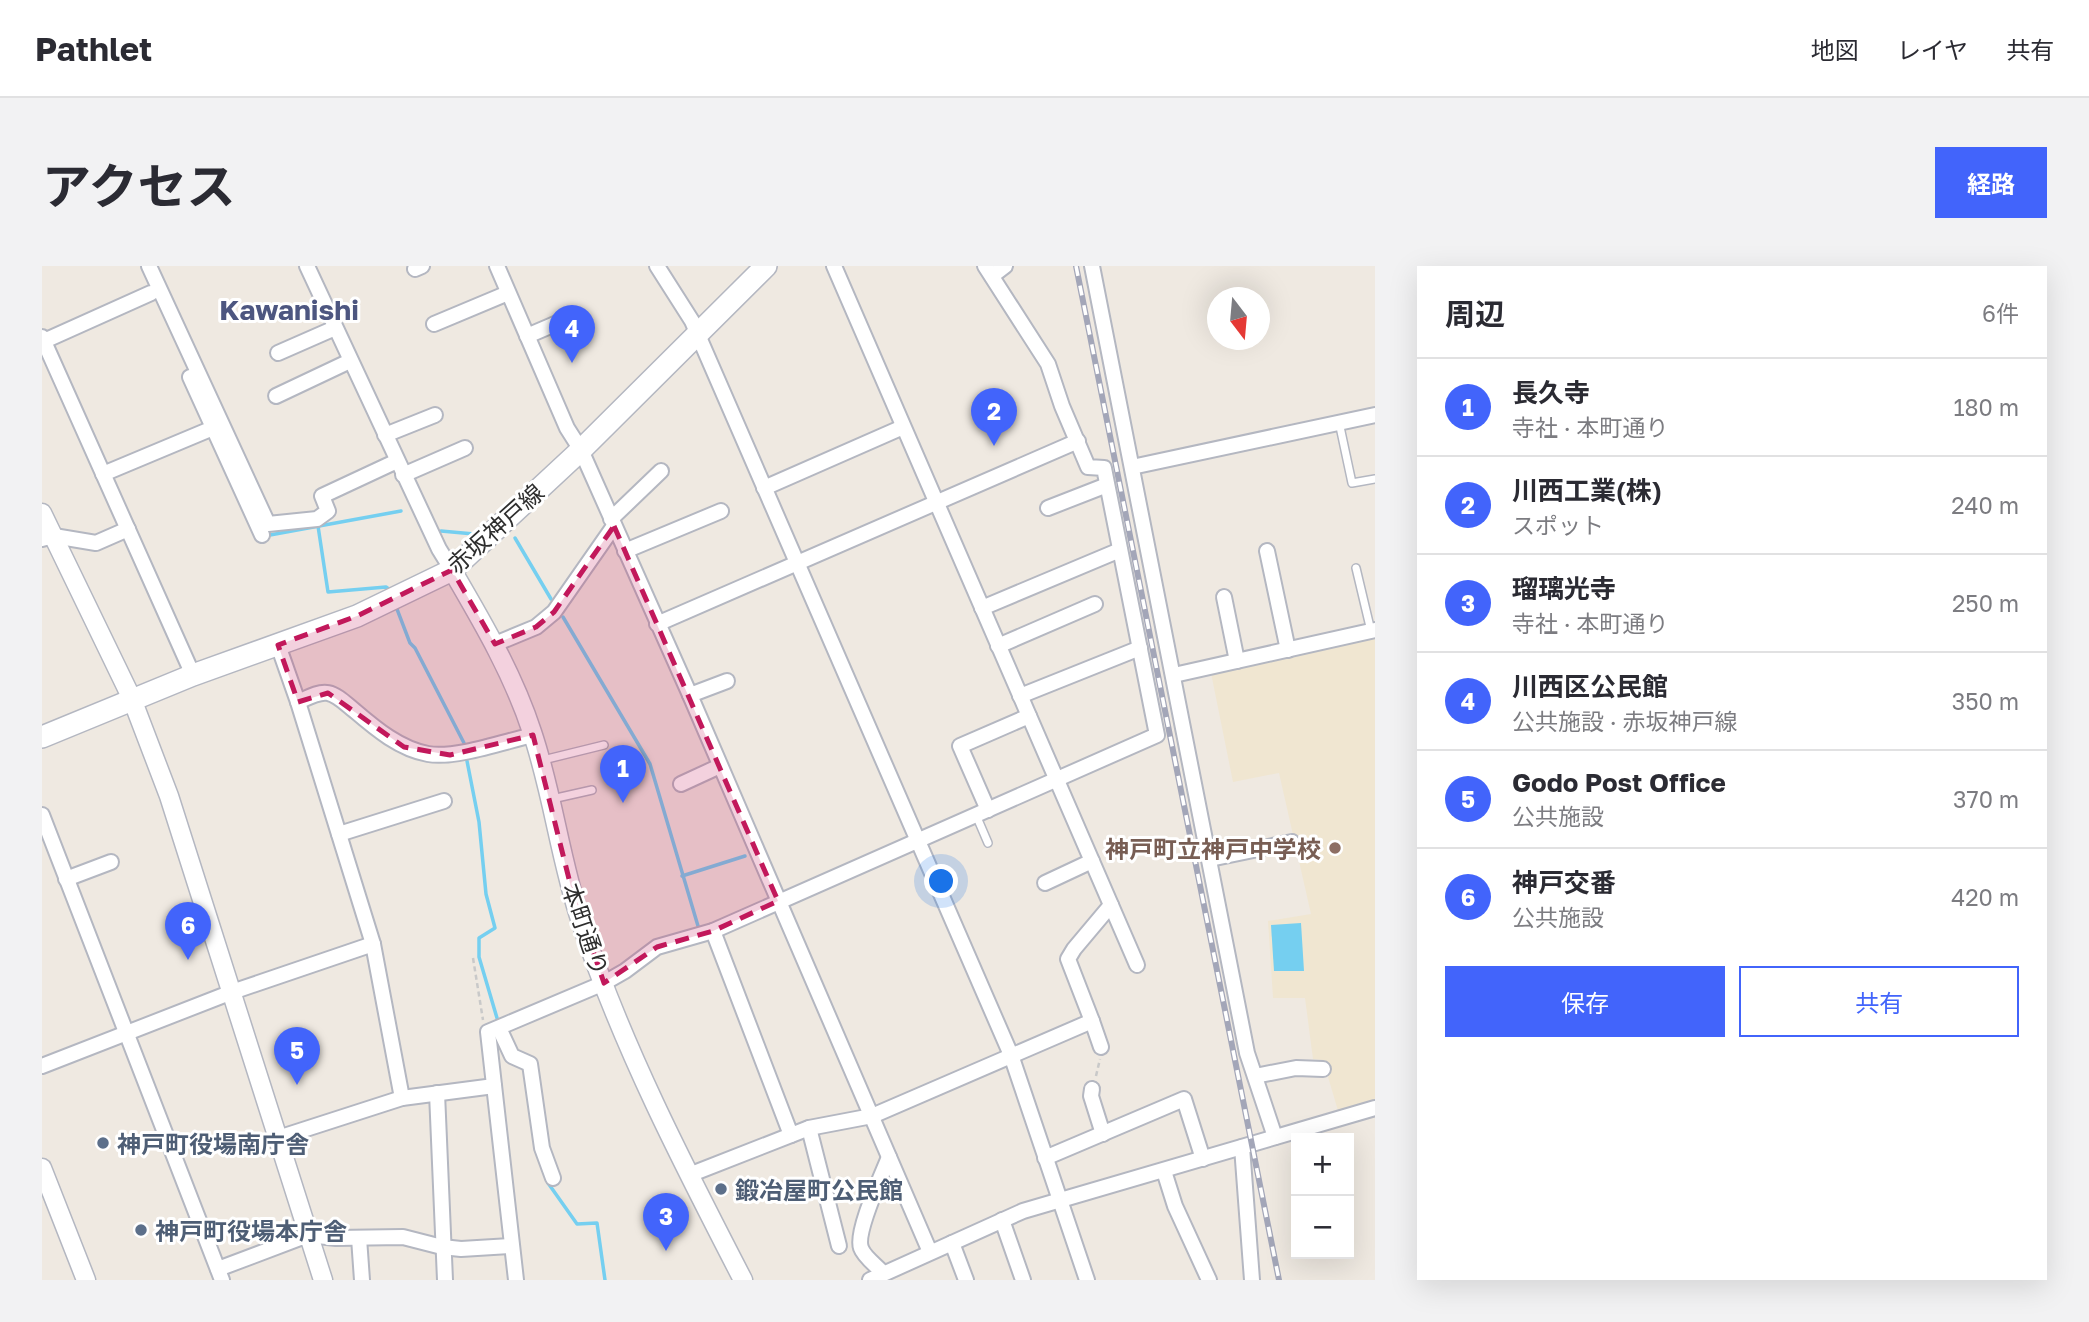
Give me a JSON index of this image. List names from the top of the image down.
{
  "streets": {
    "main road": ["赤坂神戸線"],
    "street": ["本町通り"]
  },
  "crossings": [
    ["赤坂神戸線", "本町通り"]
  ],
  "districts": ["Kawanishi"],
  "places": [
    "神戸町立神戸中学校",
    "神戸町役場南庁舎",
    "鍛冶屋町公民館",
    "神戸町役場本庁舎"
  ],
  "north": "bottom",
  "page": {
    "header": "Pathlet",
    "nav": ["地図", "レイヤ", "共有"],
    "title": "アクセス",
    "buttons": [
      "経路",
      ["保存", "共有"]
    ],
    "heading": ["周辺", "6件"],
    "pins": [
      "4",
      "2",
      "1",
      "6",
      "5",
      "3"
    ],
    "list": [
      {
        "mark": "1",
        "name": "長久寺",
        "note": "寺社 · 本町通り",
        "value": "180 m"
      },
      {
        "mark": "2",
        "name": "川西工業(株)",
        "note": "スポット",
        "value": "240 m"
      },
      {
        "mark": "3",
        "name": "瑠璃光寺",
        "note": "寺社 · 本町通り",
        "value": "250 m"
      },
      {
        "mark": "4",
        "name": "川西区公民館",
        "note": "公共施設 · 赤坂神戸線",
        "value": "350 m"
      },
      {
        "mark": "5",
        "name": "Godo Post Office",
        "note": "公共施設",
        "value": "370 m"
      },
      {
        "mark": "6",
        "name": "神戸交番",
        "note": "公共施設",
        "value": "420 m"
      }
    ],
    "map_buttons": ["+", "−"]
  }
}
